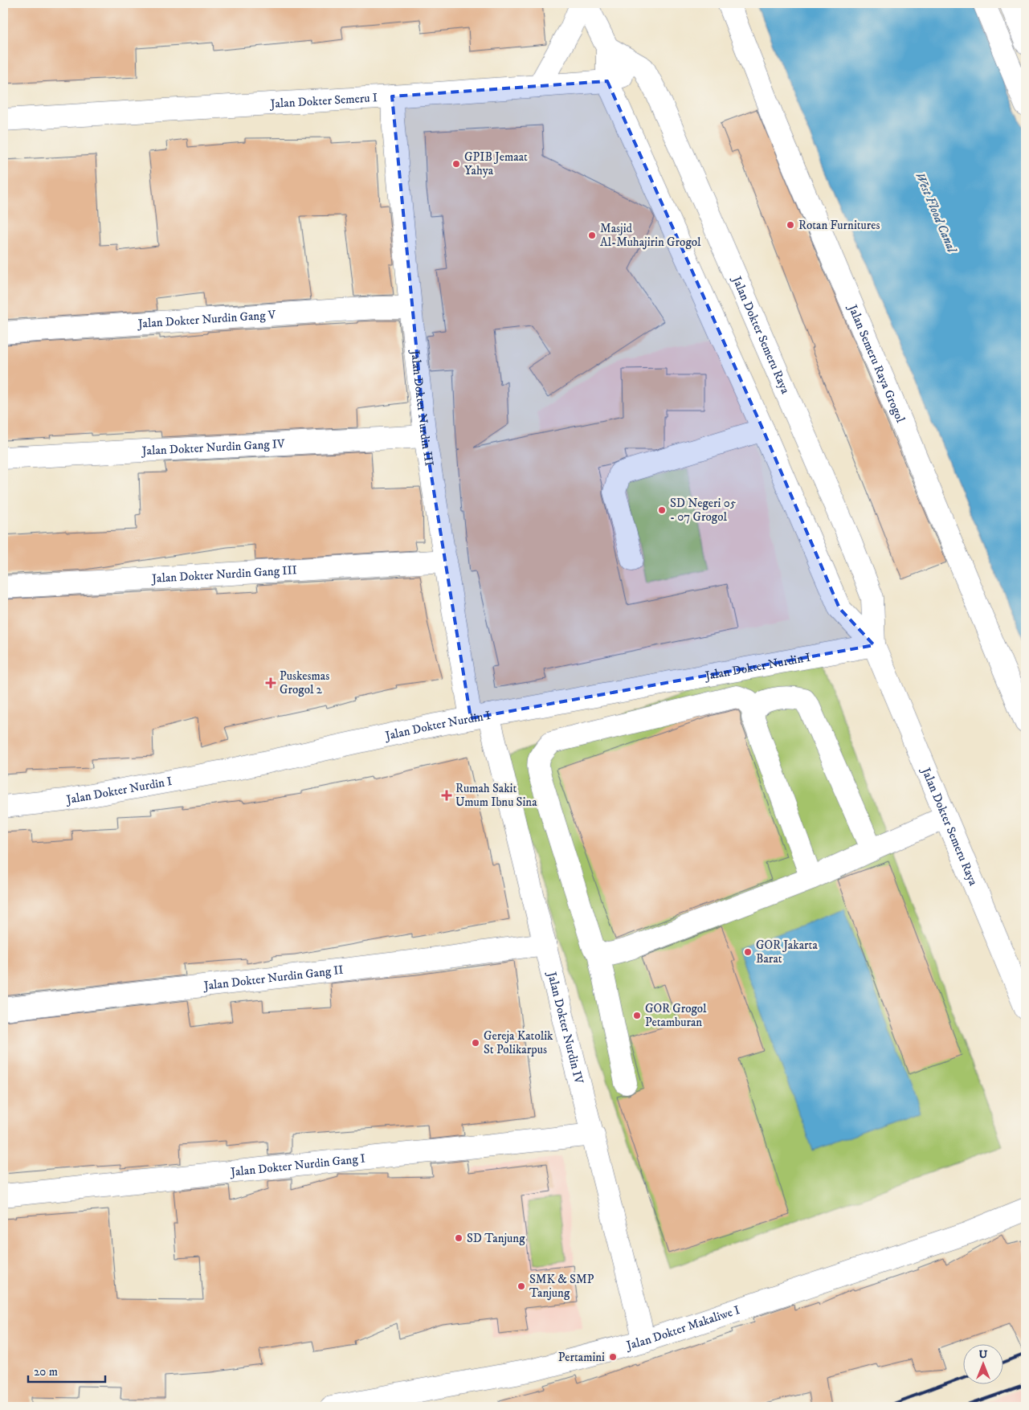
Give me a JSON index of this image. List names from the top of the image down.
{
  "streets": {
    "street": [
      "Jalan Dokter Semeru I",
      "Jalan Dokter Nurdin Gang V",
      "Jalan Dokter Semeru Raya",
      "Jalan Semeru Raya Grogol",
      "Jalan Dokter Nurdin III",
      "Jalan Dokter Nurdin Gang IV",
      "Jalan Dokter Nurdin Gang III",
      "Jalan Dokter Nurdin I",
      "Jalan Dokter Nurdin Gang II",
      "Jalan Dokter Nurdin IV",
      "Jalan Dokter Nurdin Gang I",
      "Jalan Dokter Makaliwe I"
    ]
  },
  "crossings": [
    ["Jalan Dokter Semeru I", "Jalan Dokter Semeru Raya"],
    ["Jalan Dokter Semeru I", "Jalan Dokter Nurdin III"],
    ["Jalan Dokter Nurdin Gang V", "Jalan Dokter Nurdin III"],
    ["Jalan Dokter Semeru Raya", "Jalan Dokter Nurdin I"],
    ["Jalan Dokter Nurdin III", "Jalan Dokter Nurdin Gang IV"],
    ["Jalan Dokter Nurdin III", "Jalan Dokter Nurdin Gang III"],
    ["Jalan Dokter Nurdin III", "Jalan Dokter Nurdin I"],
    ["Jalan Dokter Nurdin III", "Jalan Dokter Nurdin IV"],
    ["Jalan Dokter Nurdin I", "Jalan Dokter Nurdin IV"],
    ["Jalan Dokter Nurdin Gang II", "Jalan Dokter Nurdin IV"],
    ["Jalan Dokter Nurdin IV", "Jalan Dokter Nurdin Gang I"],
    ["Jalan Dokter Nurdin IV", "Jalan Dokter Makaliwe I"]
  ],
  "water": ["West Flood Canal"],
  "places": {
    "other": [
      "GPIB Jemaat Yahya",
      "Rotan Furnitures",
      "Masjid Al-Muhajirin Grogol",
      "SD Negeri 05 - 07 Grogol",
      "GOR Jakarta Barat",
      "GOR Grogol Petamburan",
      "Gereja Katolik St Polikarpus",
      "SD Tanjung",
      "SMK & SMP Tanjung",
      "Pertamini"
    ],
    "health": ["Puskesmas Grogol 2", "Rumah Sakit Umum Ibnu Sina"]
  },
  "scale_bar": "20 m",
  "north": "top"
}
